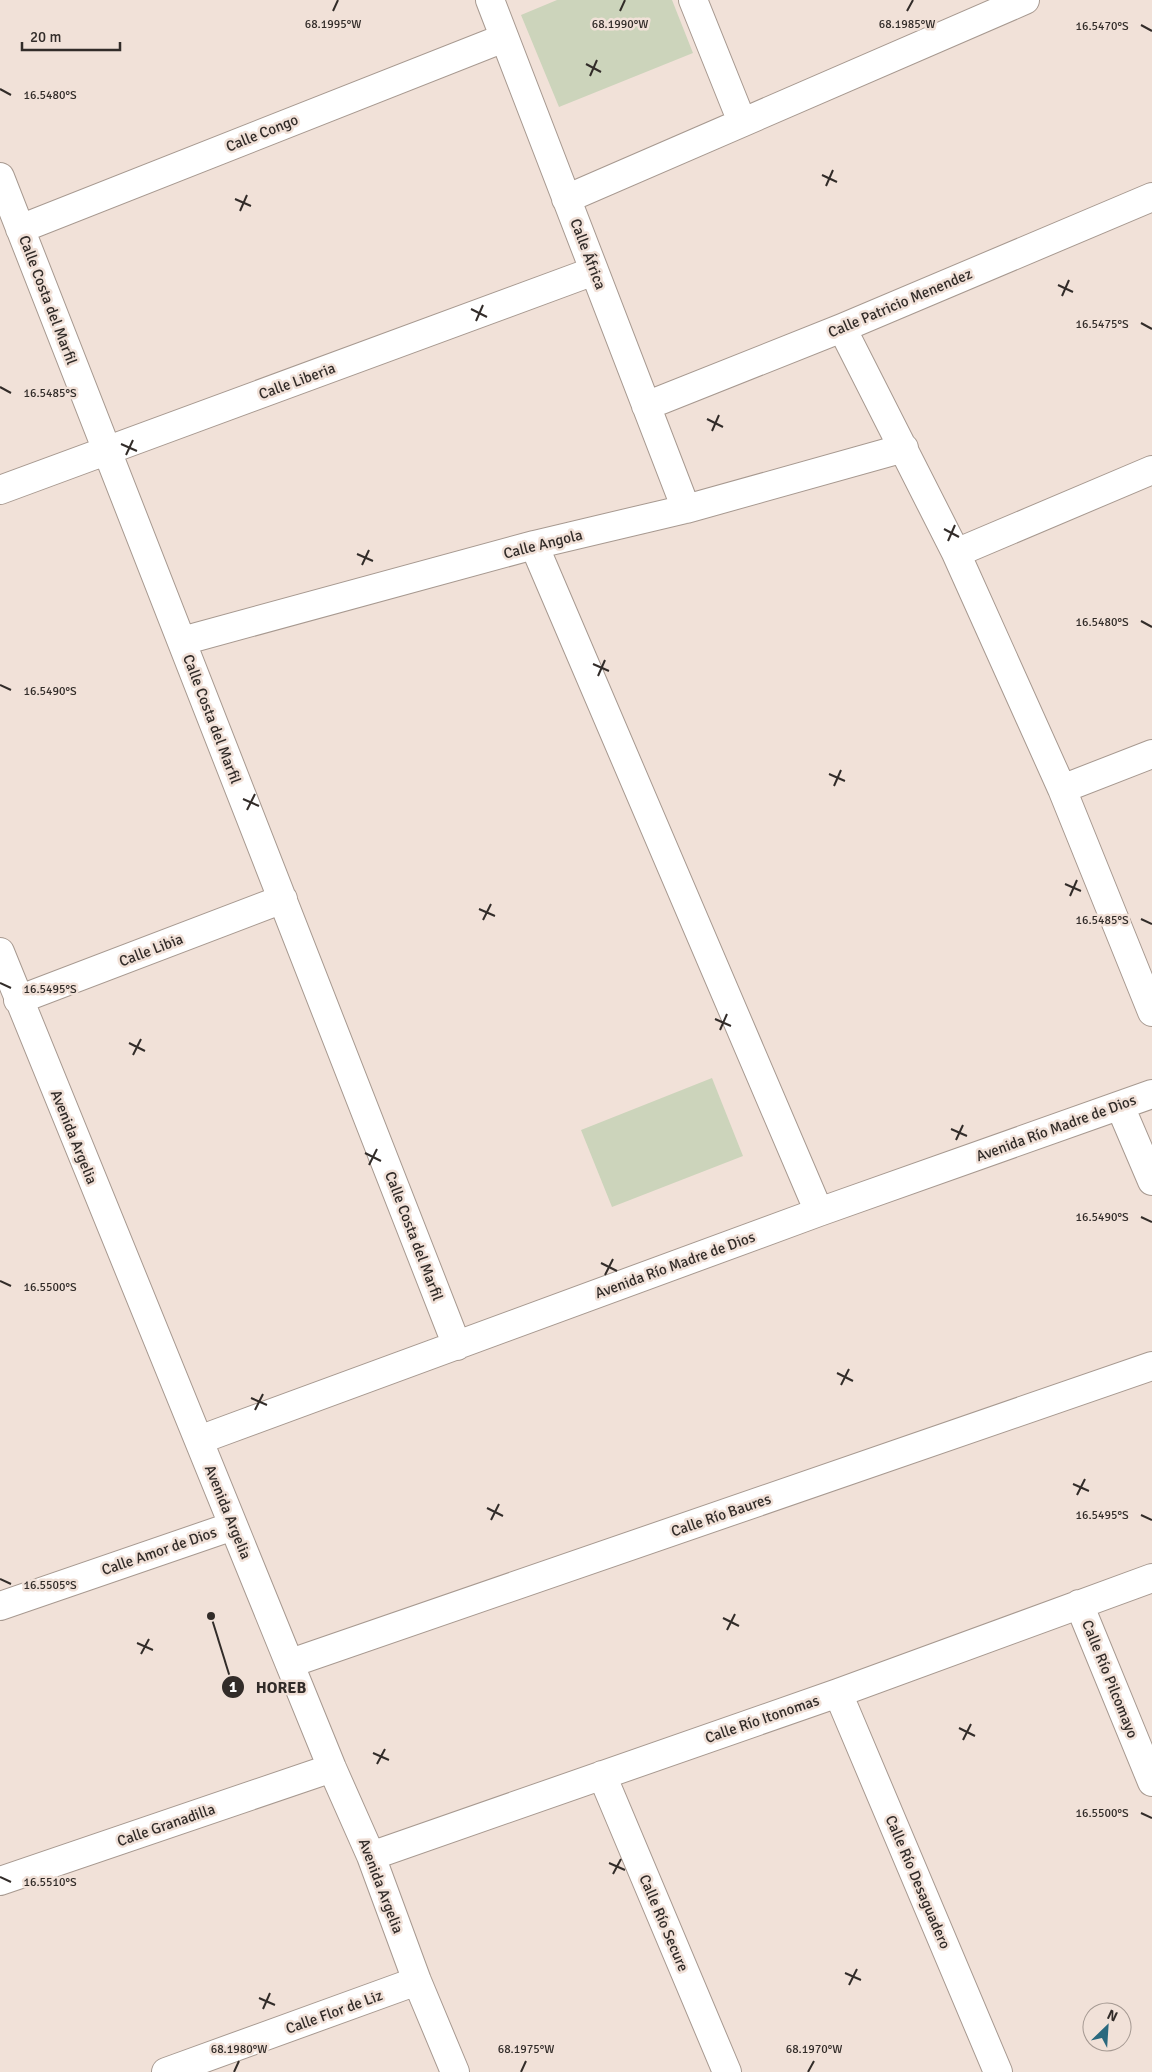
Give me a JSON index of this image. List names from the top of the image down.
{
  "streets": {
    "street": [
      "Calle Congo",
      "Calle África",
      "Calle Costa del Marfil",
      "Calle Patricio Menendez",
      "Calle Liberia",
      "Calle Angola",
      "Calle Libia",
      "Avenida Río Madre de Dios",
      "Avenida Argelia",
      "Calle Río Baures",
      "Calle Amor de Dios",
      "Calle Río Pilcomayo",
      "Calle Río Itonomas",
      "Calle Granadilla",
      "Calle Río Desaguadero",
      "Calle Río Secure",
      "Calle Flor de Liz"
    ]
  },
  "crossings": [
    ["Calle Congo", "Calle África"],
    ["Calle Congo", "Calle Costa del Marfil"],
    ["Calle África", "Calle Patricio Menendez"],
    ["Calle África", "Calle Liberia"],
    ["Calle África", "Calle Angola"],
    ["Calle Costa del Marfil", "Calle Liberia"],
    ["Calle Costa del Marfil", "Calle Angola"],
    ["Calle Costa del Marfil", "Calle Libia"],
    ["Calle Costa del Marfil", "Avenida Río Madre de Dios"],
    ["Calle Libia", "Avenida Argelia"],
    ["Avenida Río Madre de Dios", "Avenida Argelia"],
    ["Avenida Argelia", "Calle Río Baures"],
    ["Avenida Argelia", "Calle Amor de Dios"],
    ["Avenida Argelia", "Calle Río Itonomas"],
    ["Avenida Argelia", "Calle Granadilla"],
    ["Avenida Argelia", "Calle Flor de Liz"],
    ["Calle Río Pilcomayo", "Calle Río Itonomas"],
    ["Calle Río Itonomas", "Calle Río Desaguadero"],
    ["Calle Río Itonomas", "Calle Río Secure"]
  ],
  "places": ["HOREB"],
  "scale_bar": "20 m",
  "north": "top right",
  "coordinates": [
    "68.1995°W",
    "68.1990°W",
    "68.1985°W",
    "16.5470°S",
    "16.5480°S",
    "16.5475°S",
    "16.5485°S",
    "16.5490°S",
    "16.5495°S",
    "16.5500°S",
    "16.5505°S",
    "16.5510°S",
    "68.1980°W",
    "68.1975°W",
    "68.1970°W"
  ]
}
